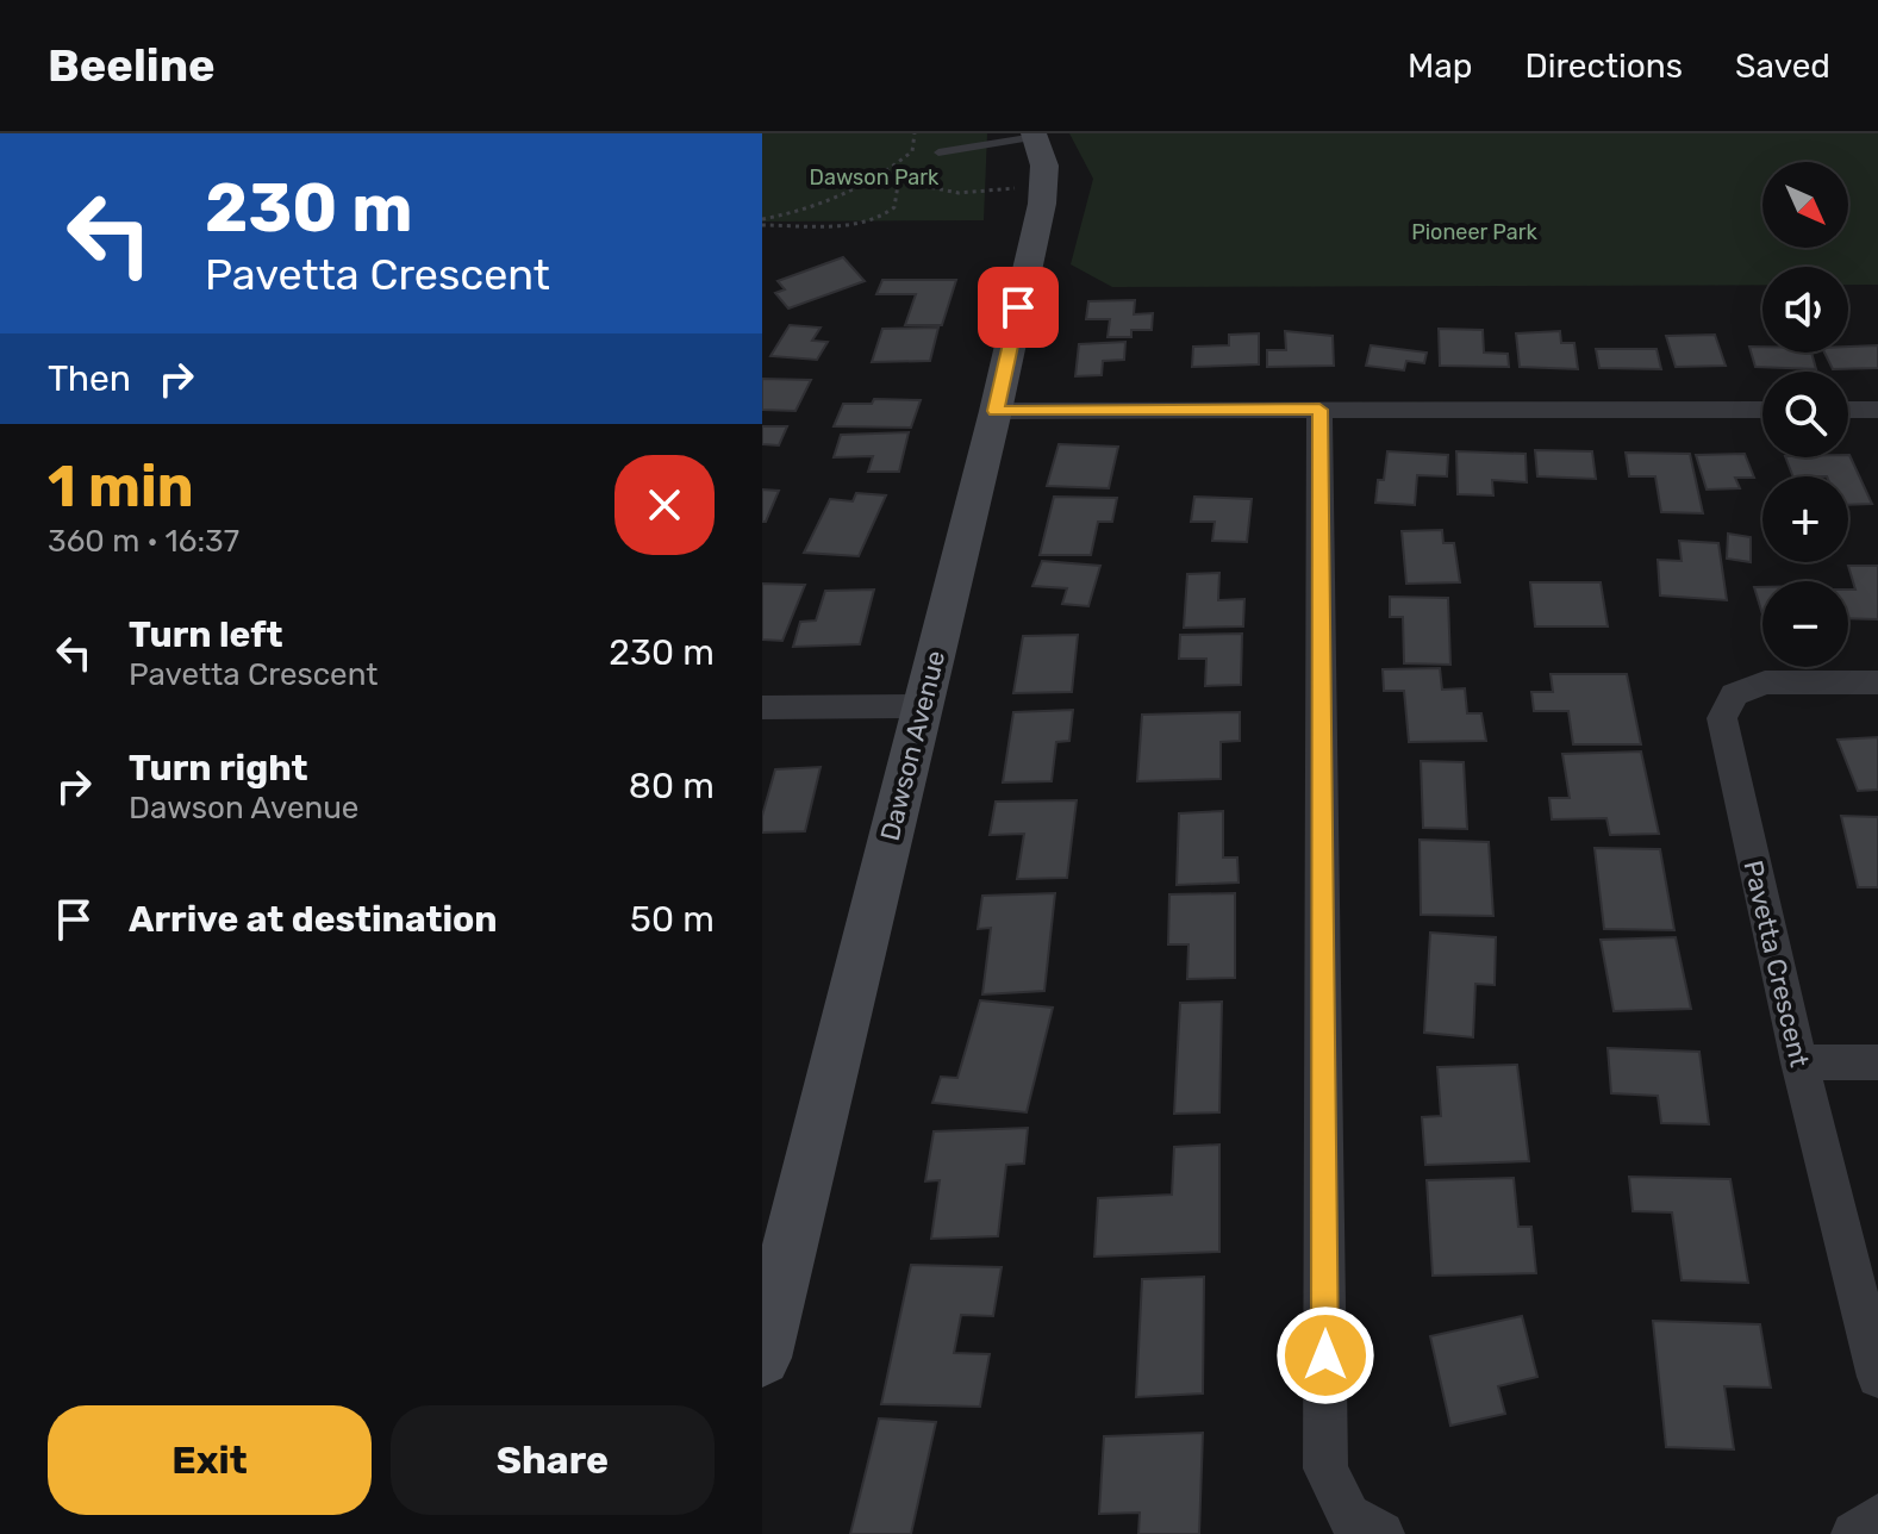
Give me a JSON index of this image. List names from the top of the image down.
{
  "streets": {
    "main road": ["Dawson Avenue"],
    "street": ["Pavetta Crescent"]
  },
  "parks": ["Dawson Park", "Pioneer Park"],
  "north": "bottom right",
  "page": {
    "header": "Beeline",
    "nav": ["Map", "Directions", "Saved"],
    "turn": ["230 m", "Pavetta Crescent"],
    "map_buttons": ["+", "−"],
    "then": "Then",
    "heading": ["1 min", "360 m · 16:37"],
    "list": [
      {
        "name": "Turn left",
        "note": "Pavetta Crescent",
        "value": "230 m"
      },
      {
        "name": "Turn right",
        "note": "Dawson Avenue",
        "value": "80 m"
      },
      {
        "name": "Arrive at destination",
        "value": "50 m"
      }
    ],
    "buttons": ["Exit", "Share"]
  }
}
